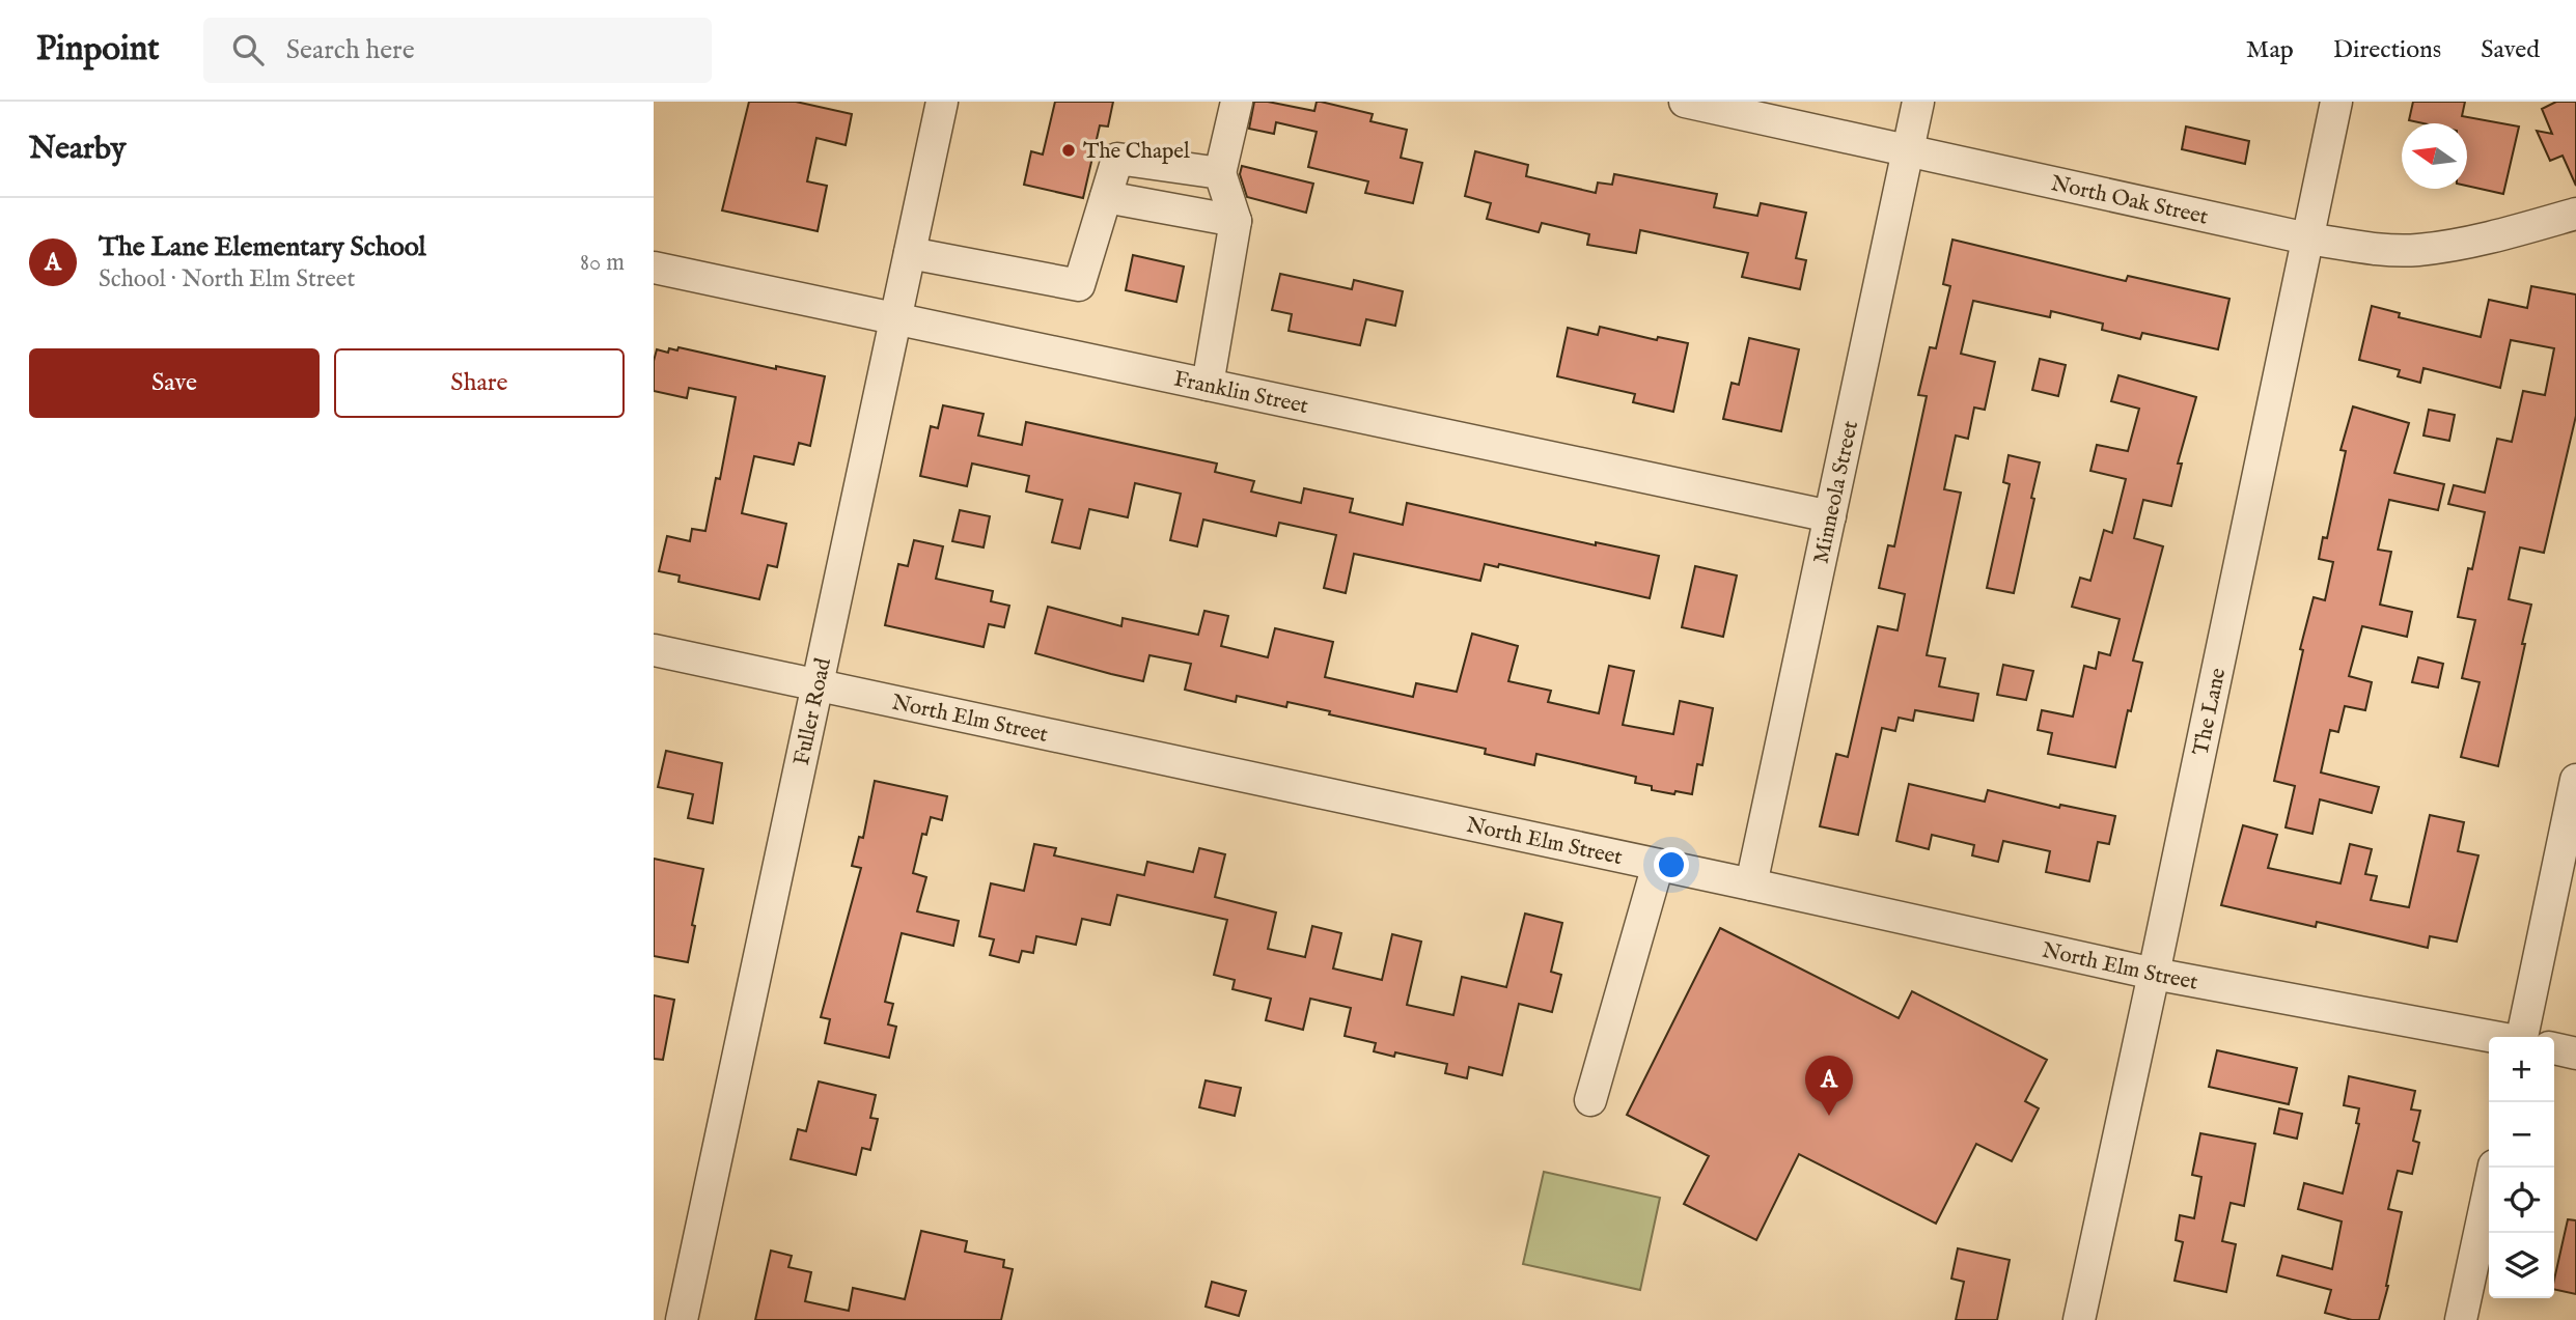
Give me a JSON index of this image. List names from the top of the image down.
{
  "streets": {
    "street": [
      "North Oak Street",
      "Franklin Street",
      "Minneola Street",
      "Fuller Road",
      "The Lane",
      "North Elm Street"
    ]
  },
  "crossings": [
    ["North Oak Street", "Minneola Street"],
    ["North Oak Street", "The Lane"],
    ["Franklin Street", "Minneola Street"],
    ["Franklin Street", "Fuller Road"],
    ["Minneola Street", "North Elm Street"],
    ["Fuller Road", "North Elm Street"],
    ["The Lane", "North Elm Street"]
  ],
  "places": ["The Chapel"],
  "north": "left",
  "page": {
    "header": "Pinpoint",
    "search": "Search here",
    "nav": ["Map", "Directions", "Saved"],
    "heading": "Nearby",
    "list": [
      {
        "mark": "A",
        "name": "The Lane Elementary School",
        "note": "School · North Elm Street",
        "value": "80 m"
      }
    ],
    "buttons": ["Save", "Share"],
    "map_buttons": ["+", "−"],
    "pins": "A"
  }
}
